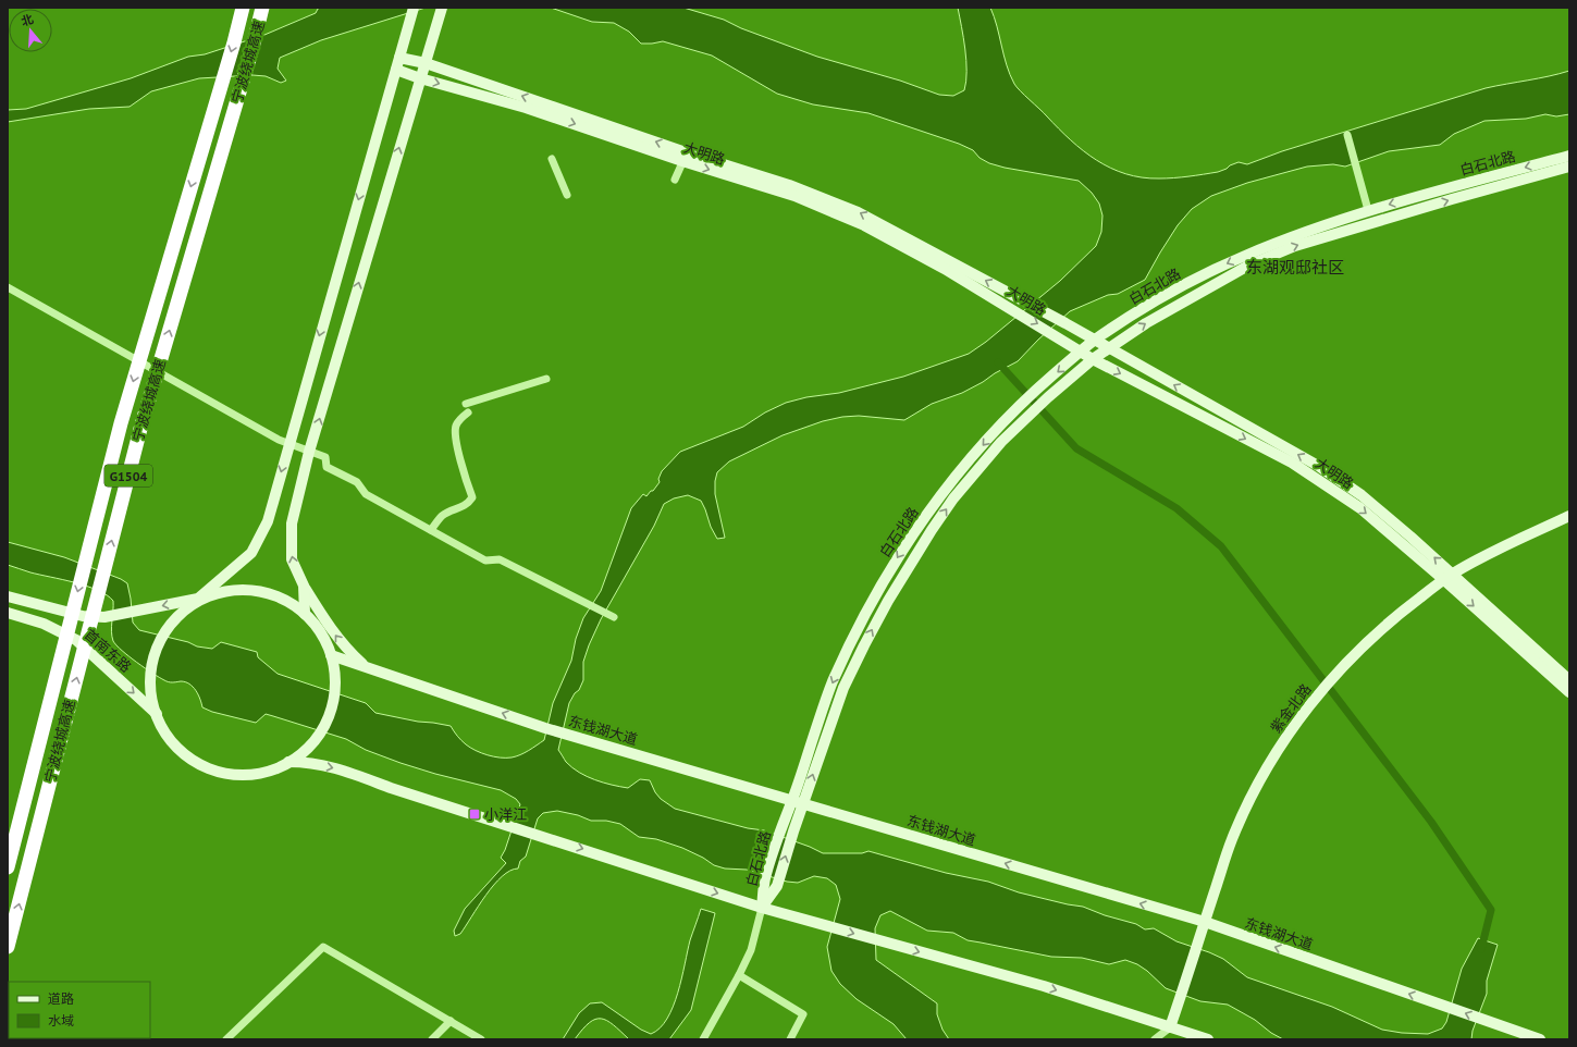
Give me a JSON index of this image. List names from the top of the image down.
{
  "streets": {
    "highway": ["宁波绕城高速", "G1504"],
    "main road": [
      "大明路",
      "白石北路",
      "首南东路",
      "紫金北路",
      "东钱湖大道"
    ]
  },
  "crossings": [
    ["大明路", "白石北路"],
    ["大明路", "紫金北路"],
    ["白石北路", "东钱湖大道"],
    ["首南东路", "东钱湖大道"],
    ["紫金北路", "东钱湖大道"]
  ],
  "one_way": ["东钱湖大道"],
  "districts": ["东湖观邸社区"],
  "places": {
    "transit": ["小洋江"]
  },
  "legend": ["道路", "水域"],
  "north": "top"
}
